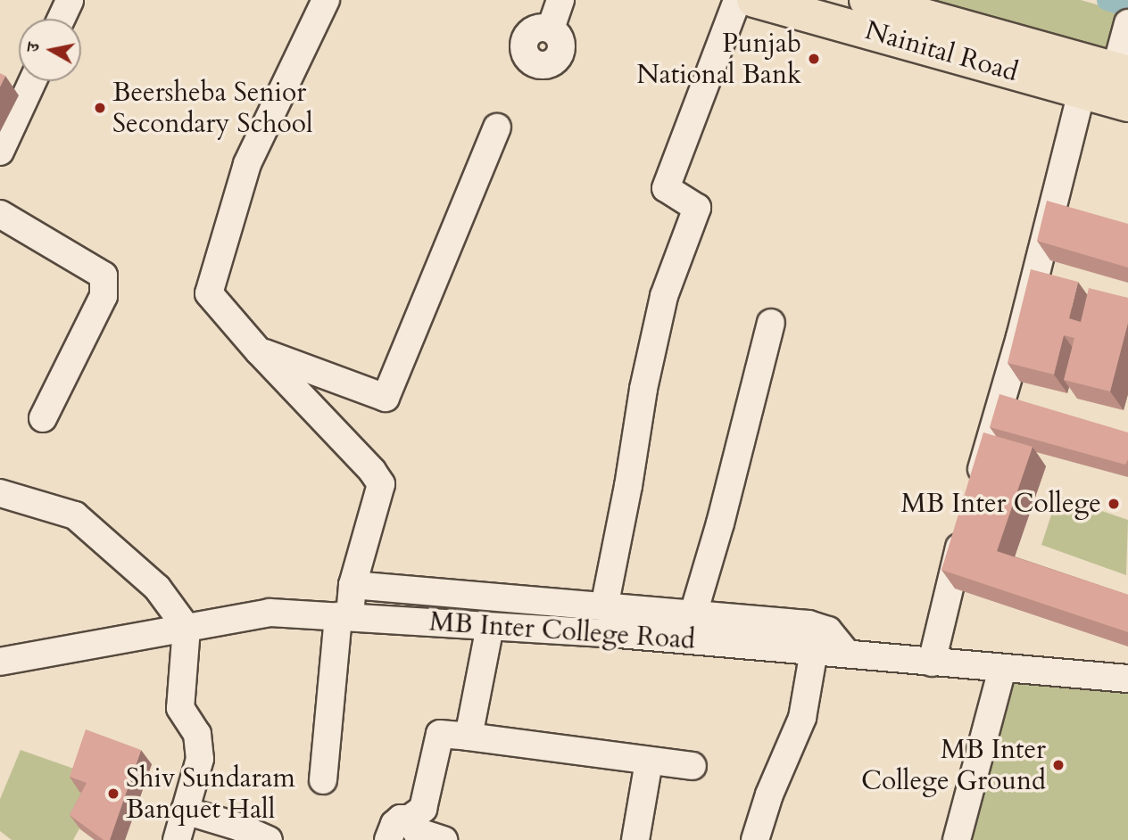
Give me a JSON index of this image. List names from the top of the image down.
{
  "streets": {
    "highway": ["Nainital Road"],
    "street": ["MB Inter College Road"]
  },
  "places": [
    "Punjab National Bank",
    "Beersheba Senior Secondary School",
    "MB Inter College",
    "MB Inter College Ground",
    "Shiv Sundaram Banquet Hall"
  ],
  "north": "left"
}
